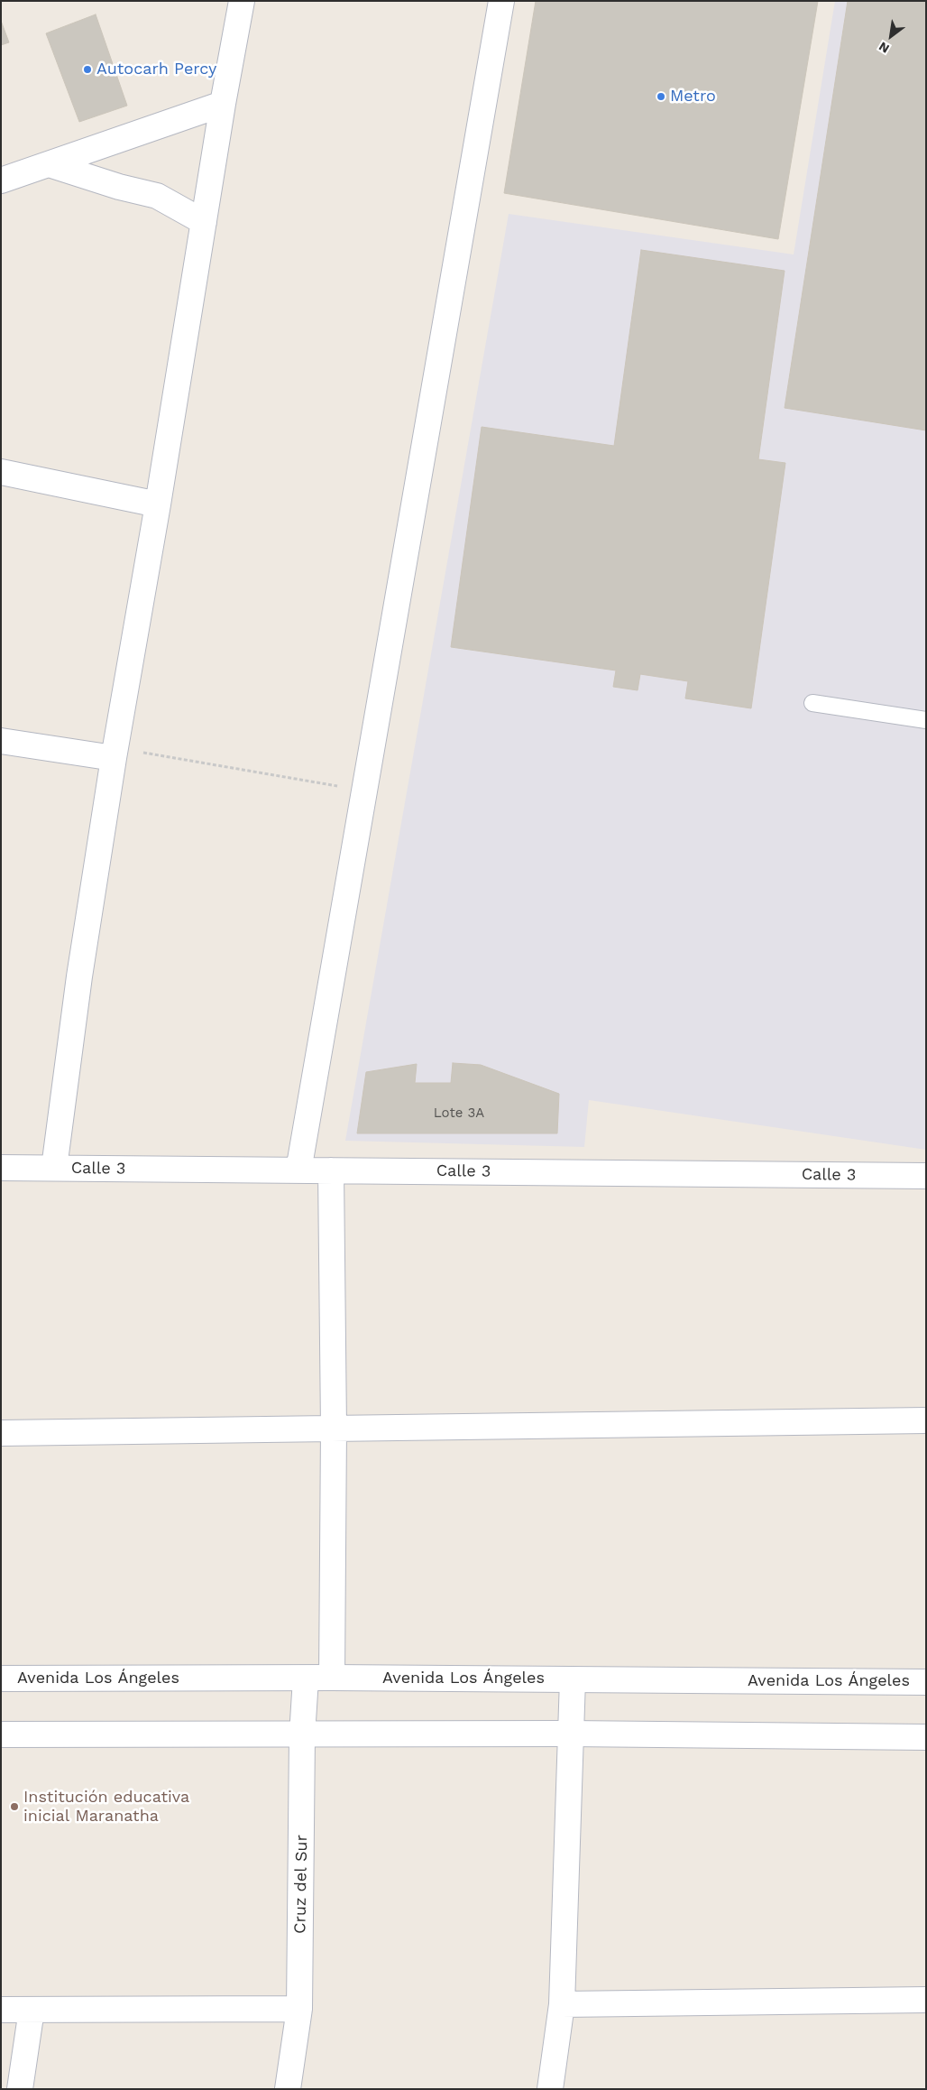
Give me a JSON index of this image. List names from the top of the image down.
{
  "streets": {
    "street": ["Calle 3", "Avenida Los Ángeles", "Cruz del Sur"]
  },
  "crossings": [
    ["Avenida Los Ángeles", "Cruz del Sur"]
  ],
  "places": ["Autocarh Percy", "Metro", "Institución educativa inicial Maranatha"],
  "house_numbers": ["Lote 3A"],
  "north": "bottom left"
}
